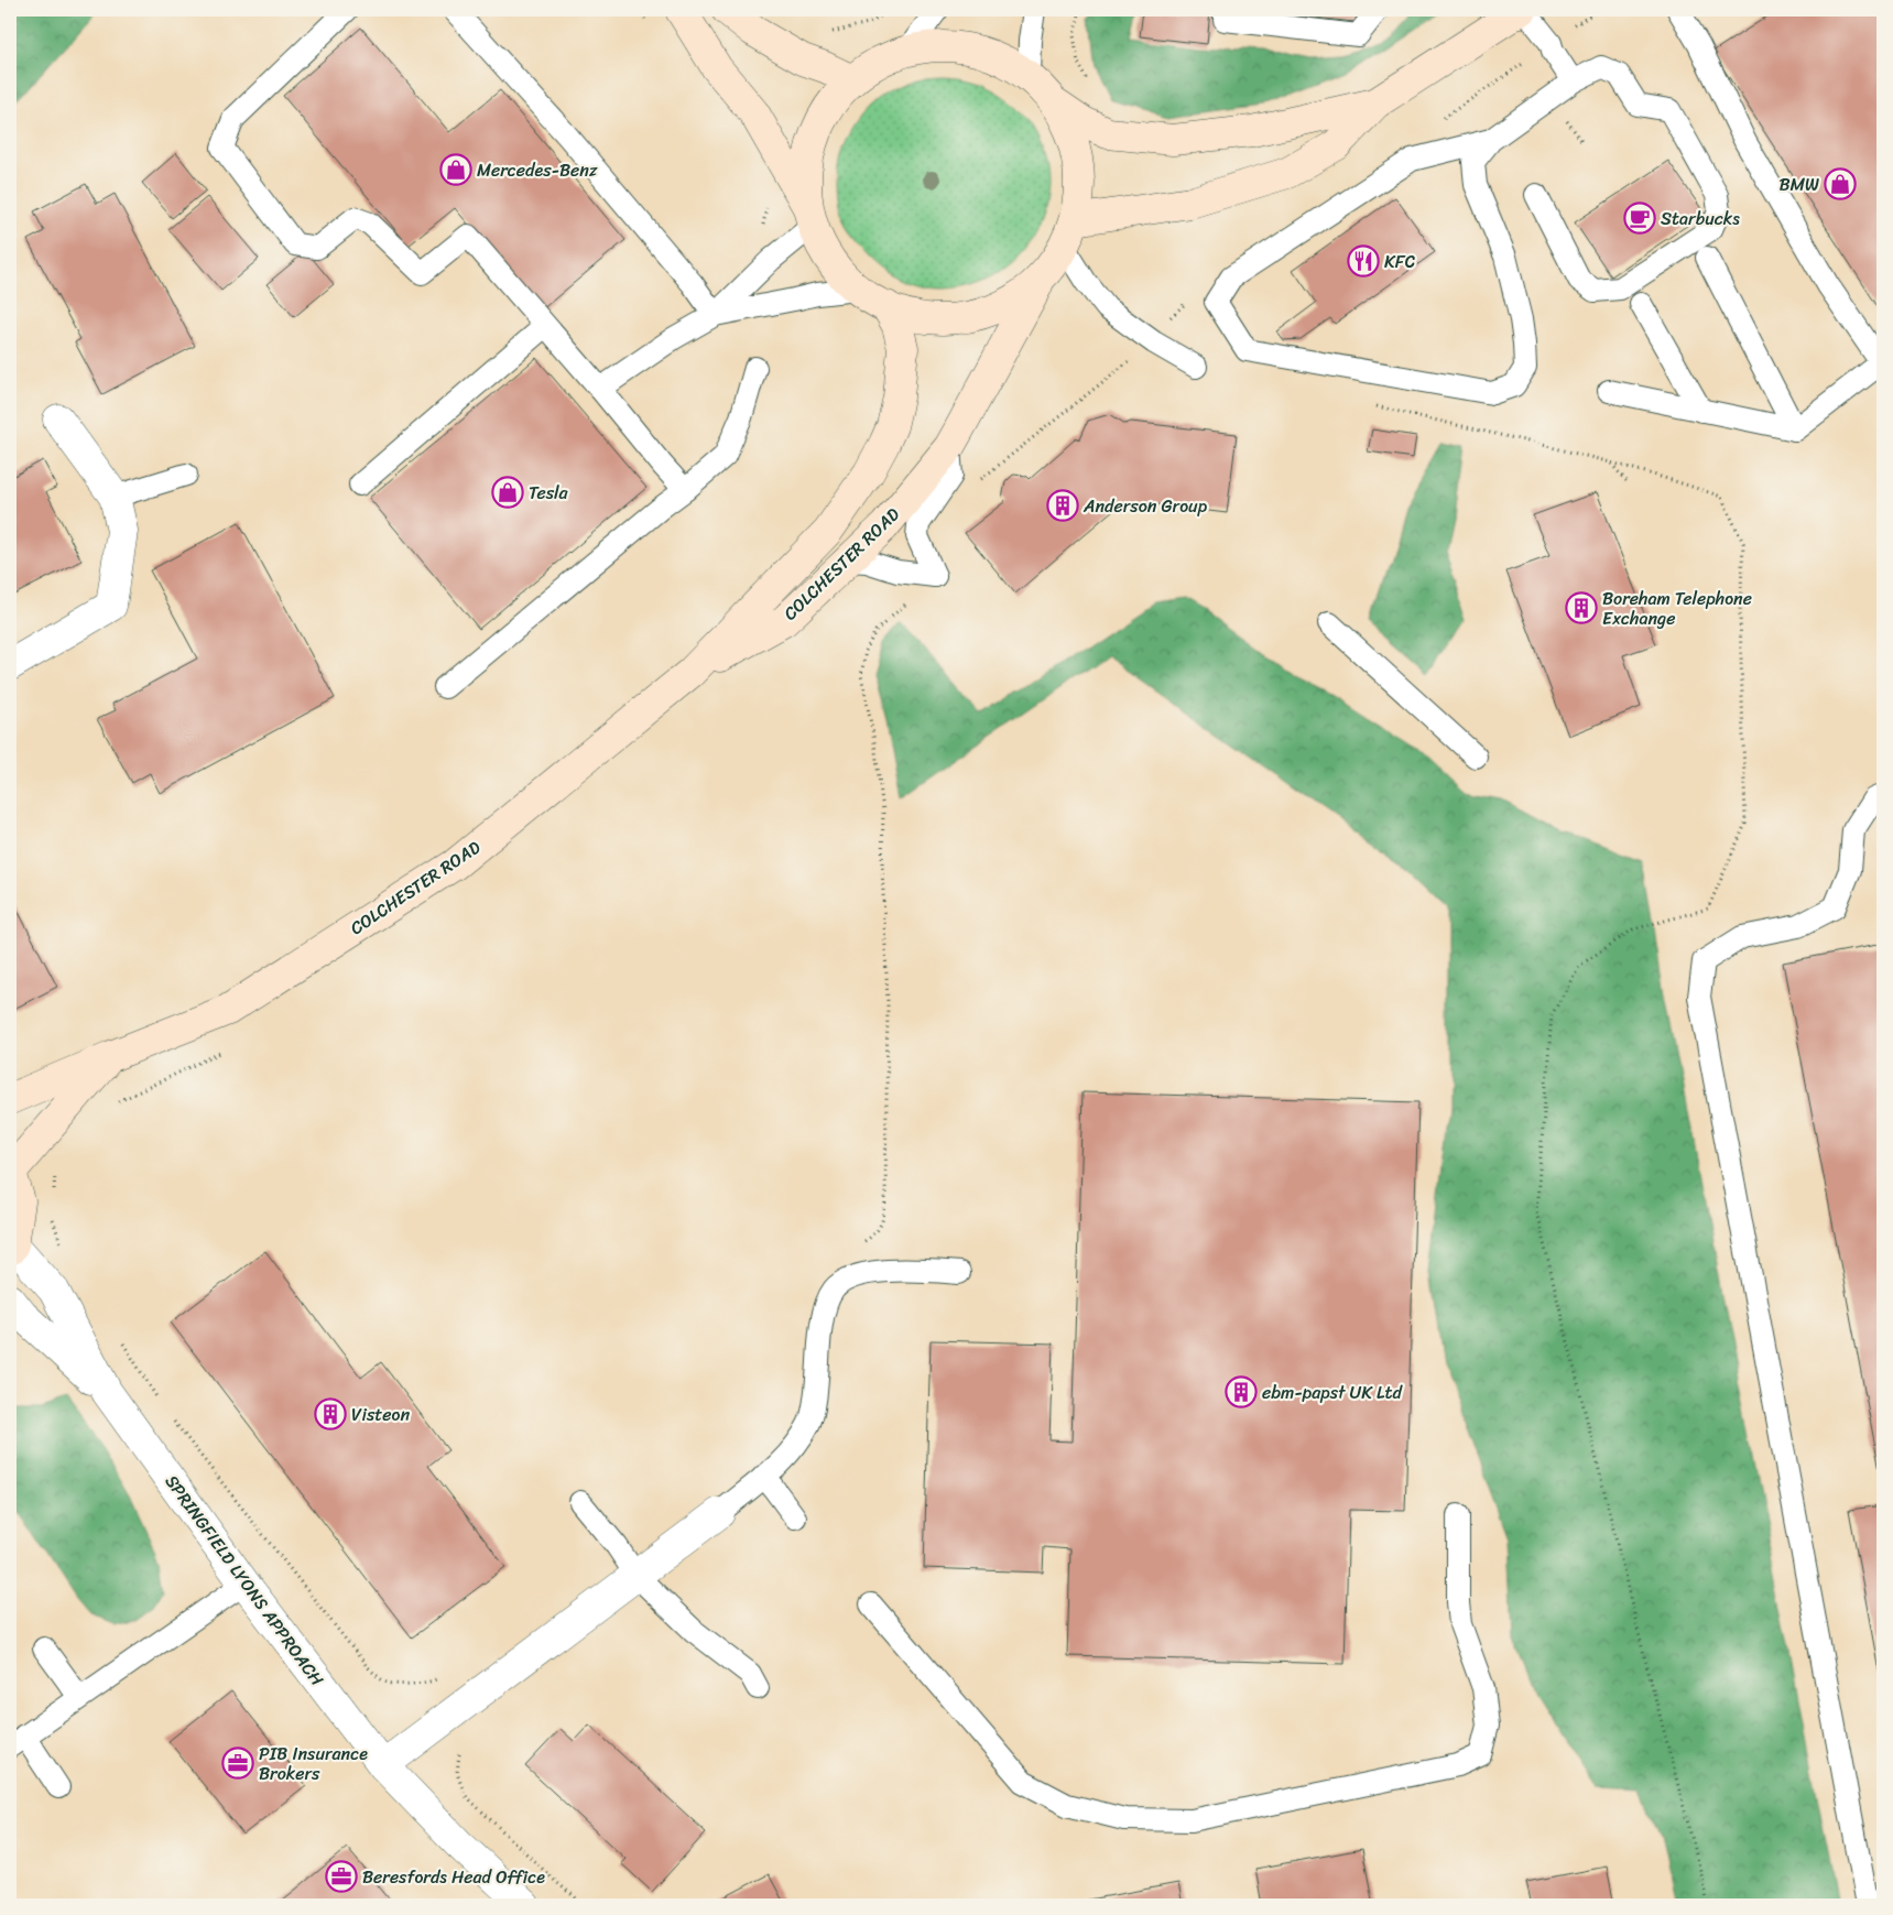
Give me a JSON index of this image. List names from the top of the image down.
{
  "streets": {
    "main road": ["COLCHESTER ROAD"],
    "street": ["SPRINGFIELD LYONS APPROACH"]
  },
  "places": {
    "shop": ["Mercedes-Benz", "BMW", "Tesla"],
    "cafe": ["Starbucks"],
    "restaurant": ["KFC"],
    "building": [
      "Anderson Group",
      "Boreham Telephone Exchange",
      "ebm-papst UK Ltd",
      "Visteon"
    ],
    "office": ["PIB Insurance Brokers", "Beresfords Head Office"]
  }
}
